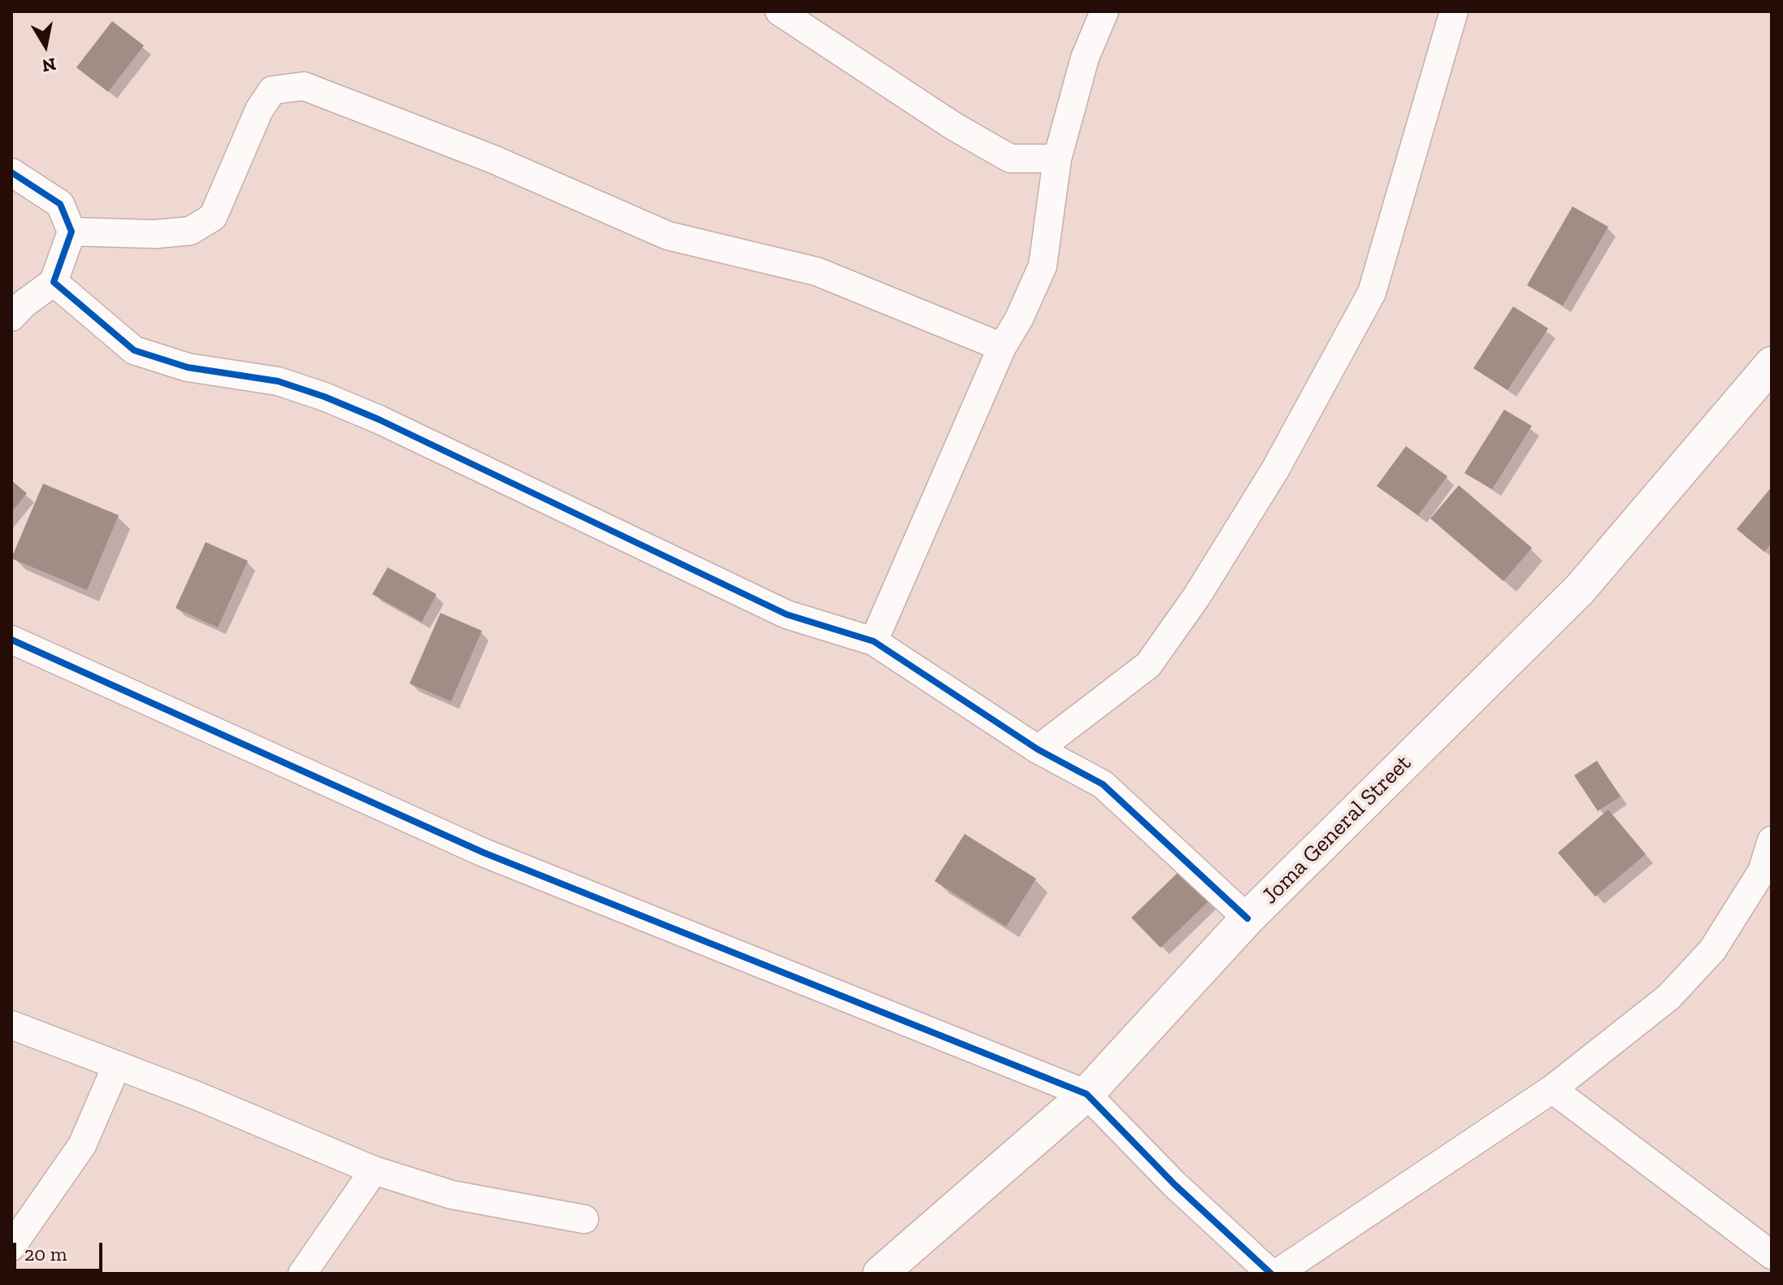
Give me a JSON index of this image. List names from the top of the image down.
{
  "streets": {
    "street": ["Joma General Street"]
  },
  "scale_bar": "20 m",
  "north": "bottom"
}
